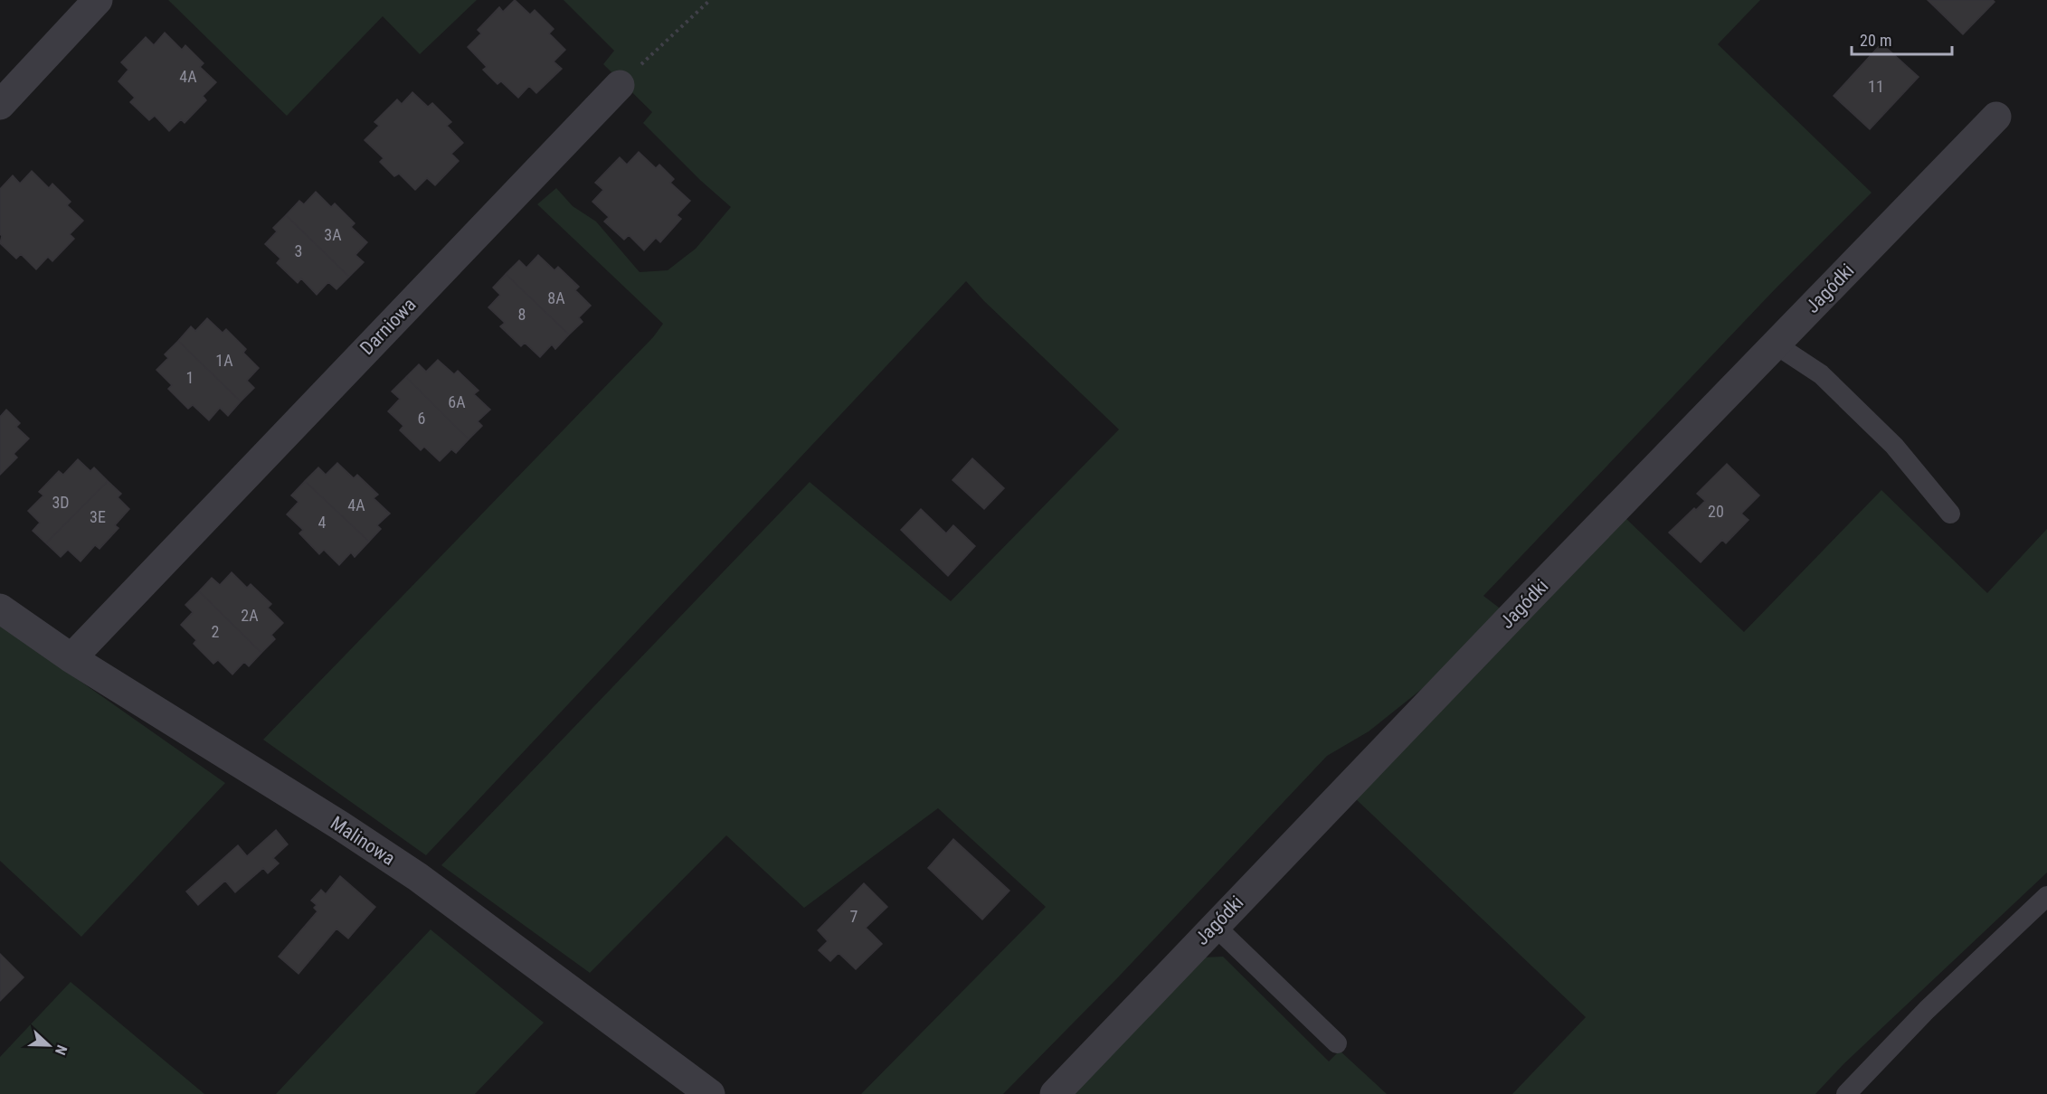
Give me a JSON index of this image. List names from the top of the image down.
{
  "streets": {
    "street": ["Jagódki", "Darniowa", "Malinowa"]
  },
  "crossings": [
    ["Darniowa", "Malinowa"]
  ],
  "house_numbers": [
    "4A",
    "11",
    "3A",
    "3",
    "8A",
    "8",
    "1A",
    "1",
    "6A",
    "6",
    "3D",
    "4A",
    "20",
    "3E",
    "4",
    "2A",
    "2",
    "7"
  ],
  "scale_bar": "20 m",
  "north": "right"
}
